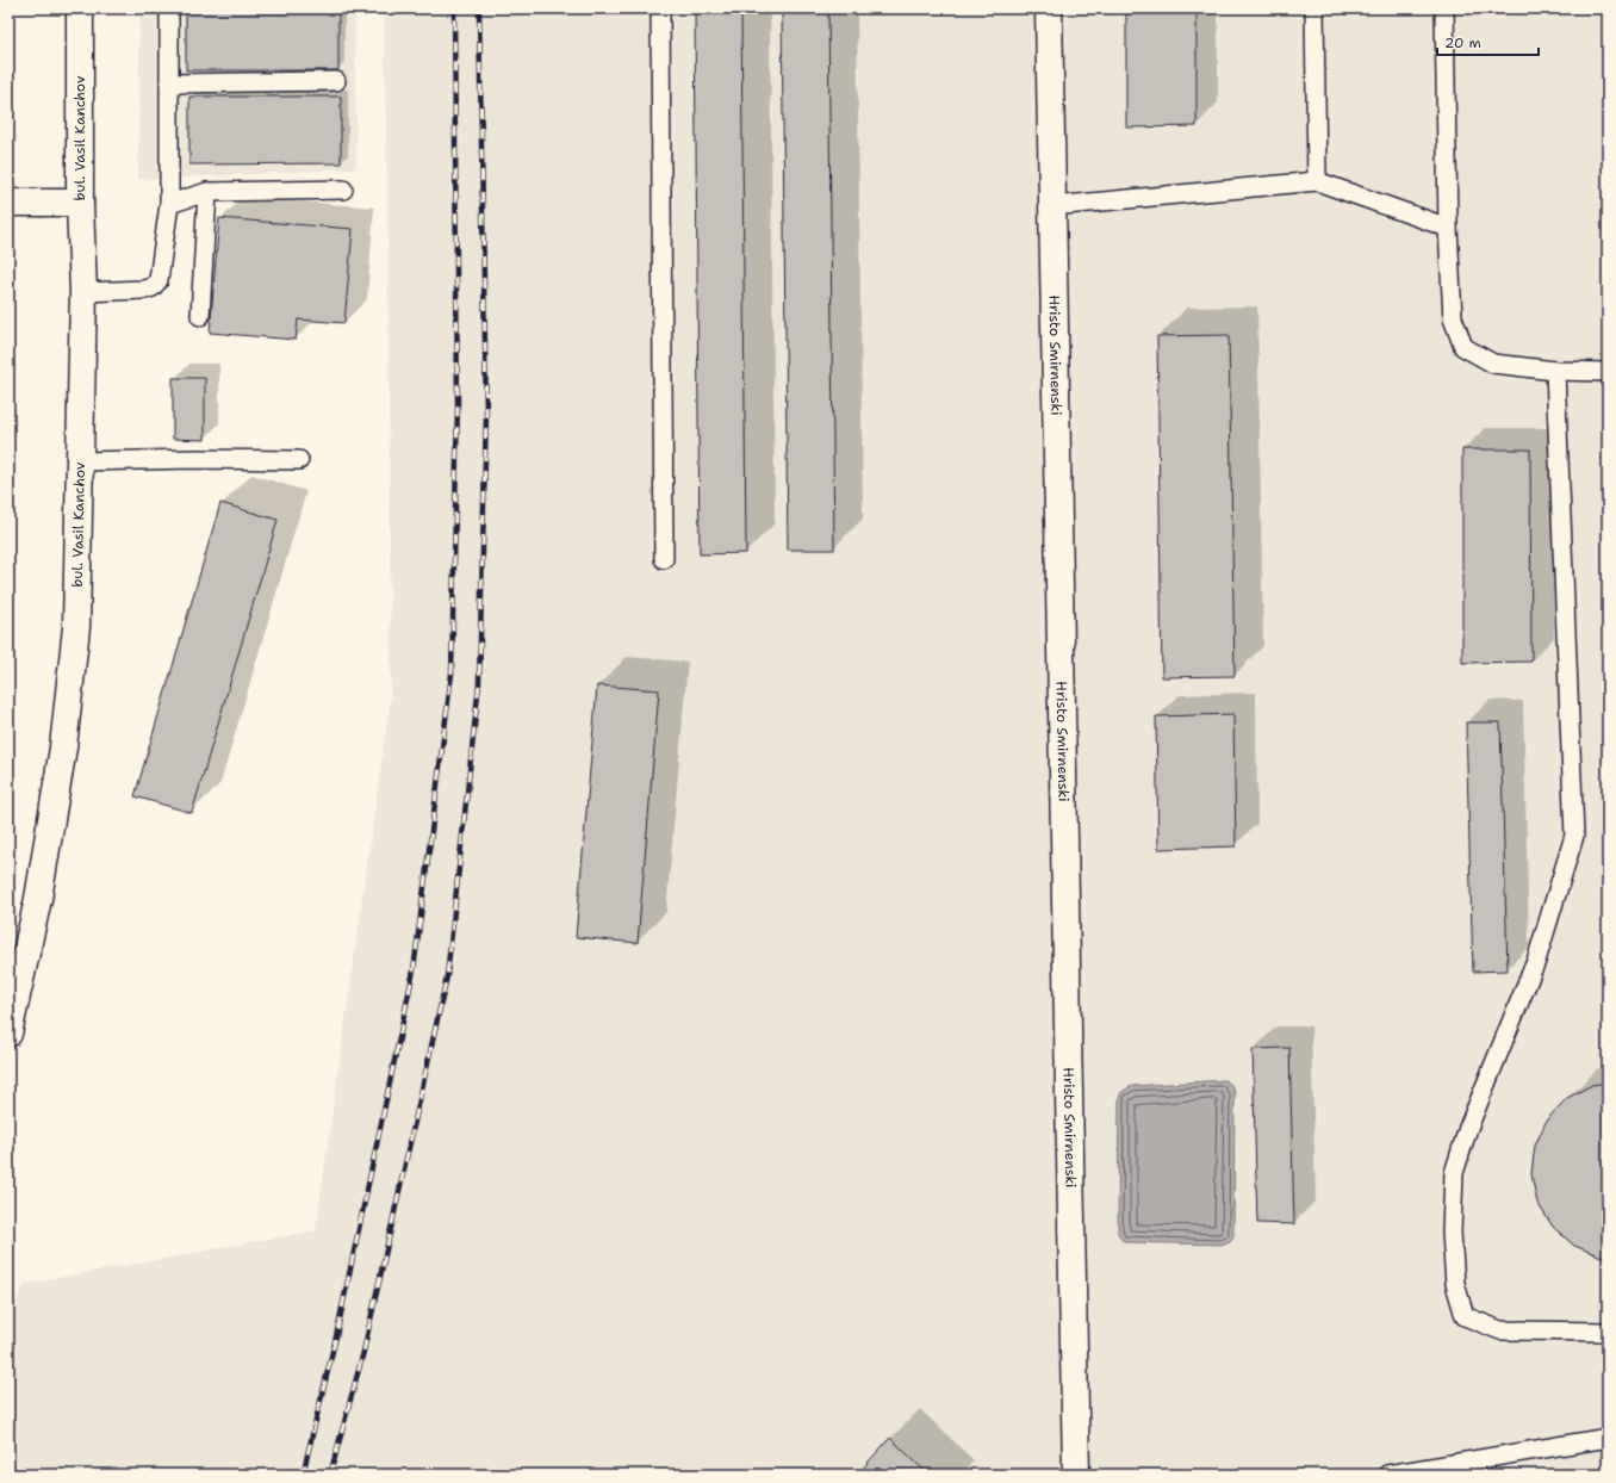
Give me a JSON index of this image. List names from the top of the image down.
{
  "streets": {
    "street": ["bul. Vasil Kanchov", "Hristo Smirnenski"]
  },
  "scale_bar": "20 m"
}
